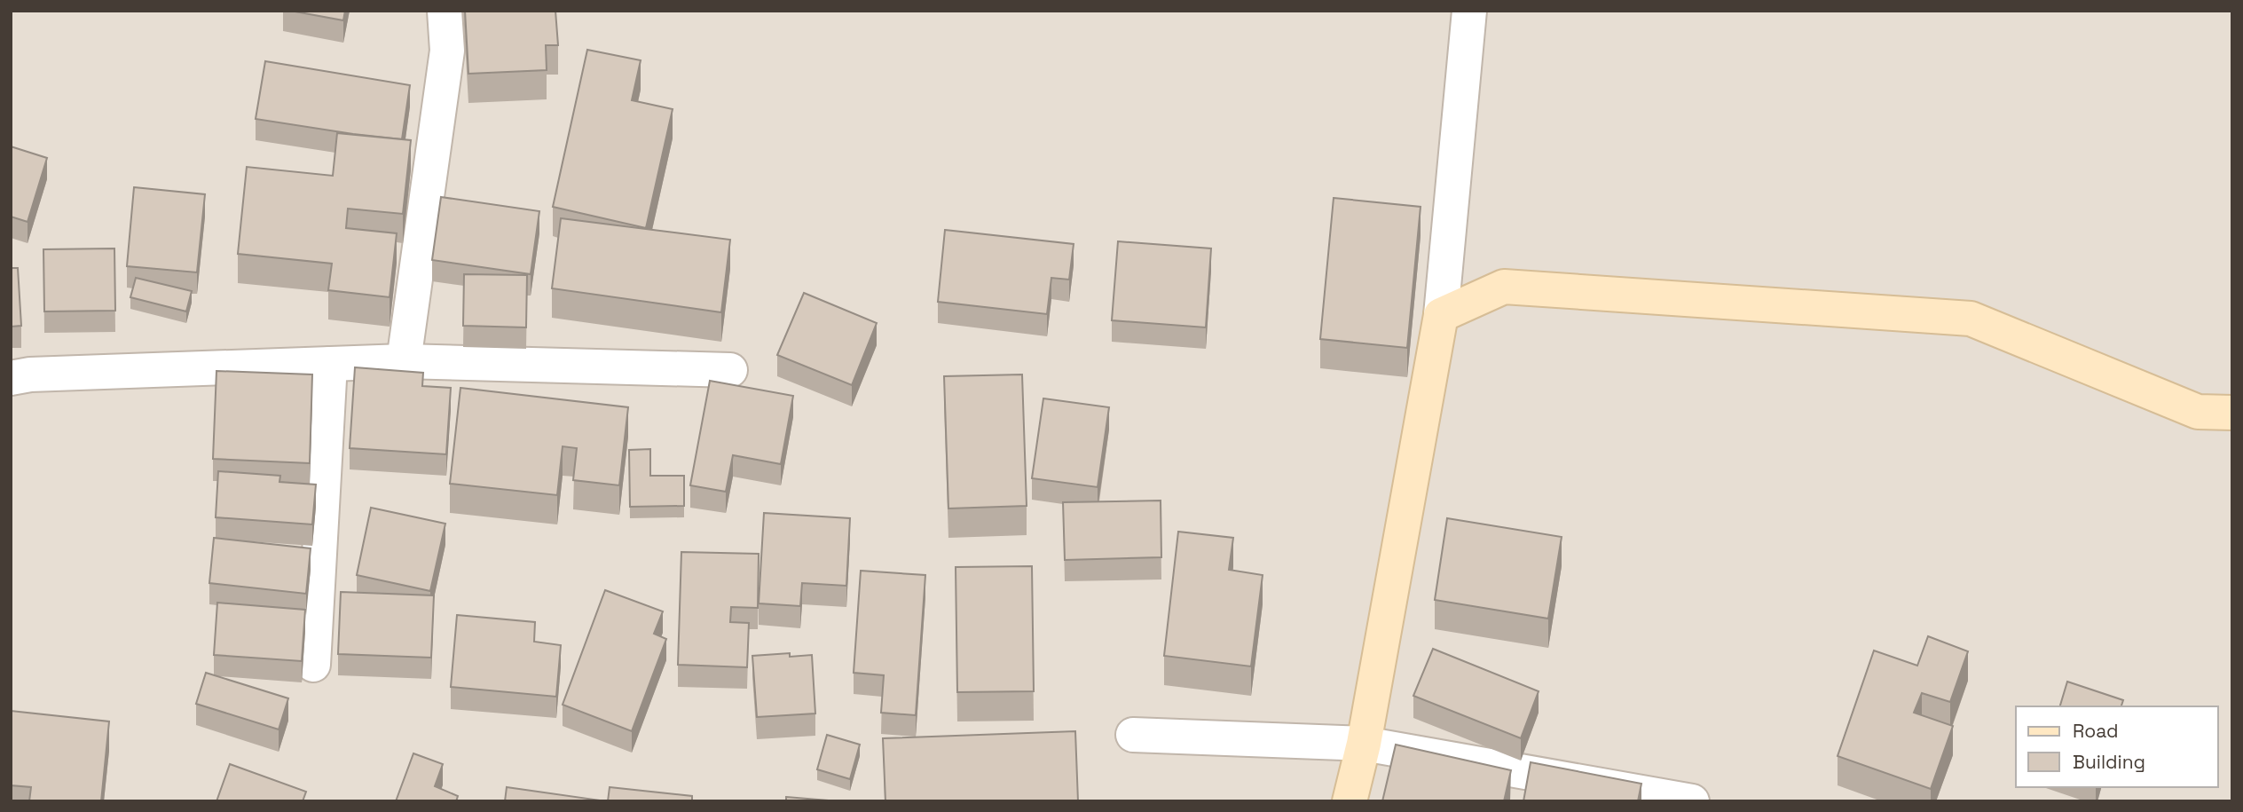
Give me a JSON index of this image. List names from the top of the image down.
{
  "legend": ["Road", "Building"]
}
